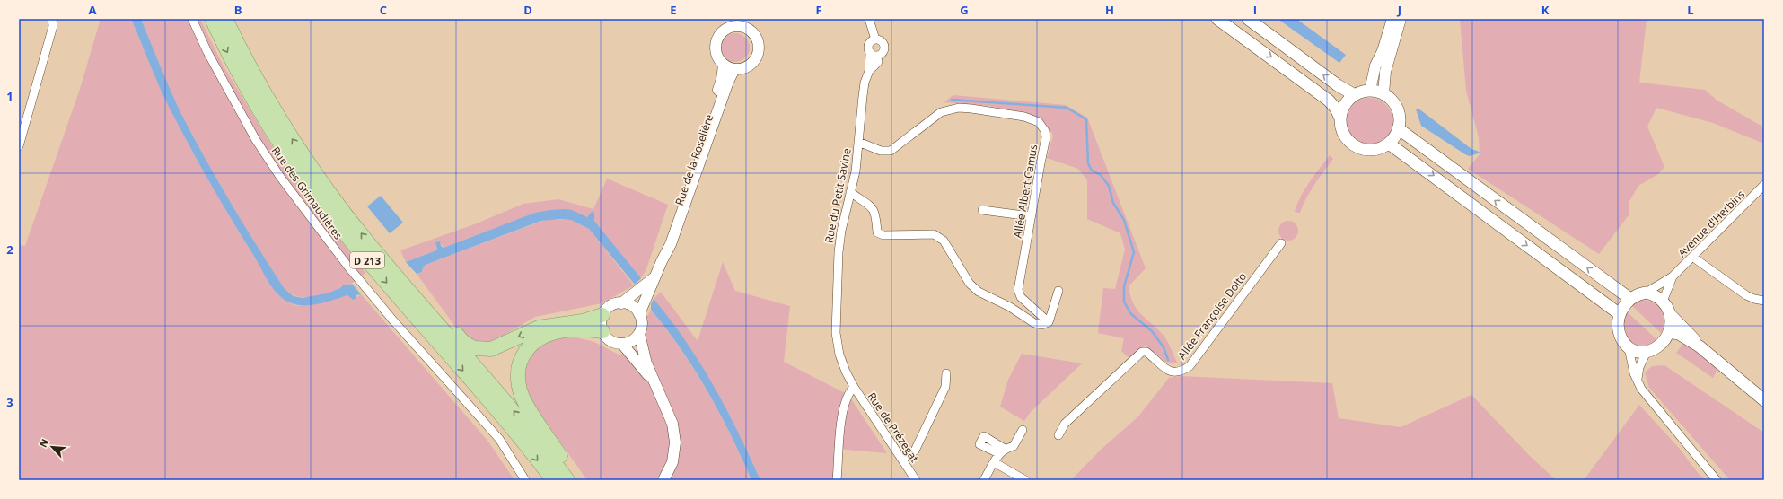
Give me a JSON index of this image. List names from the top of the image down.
{
  "streets": {
    "highway": ["D 213"],
    "street": [
      "Rue de la Roselière",
      "Allée Albert Camus",
      "Rue des Grimaudières",
      "Rue du Petit Savine",
      "Avenue d'Herbins",
      "Allée Françoise Dolto",
      "Rue de Prézegat"
    ]
  },
  "crossings": [
    ["Allée Albert Camus", "Rue du Petit Savine"],
    ["Rue du Petit Savine", "Rue de Prézegat"]
  ],
  "north": "top left",
  "grid": {
    "columns": [
      "A",
      "B",
      "C",
      "D",
      "E",
      "F",
      "G",
      "H",
      "I",
      "J",
      "K",
      "L"
    ],
    "rows": ["1", "2", "3"]
  }
}
